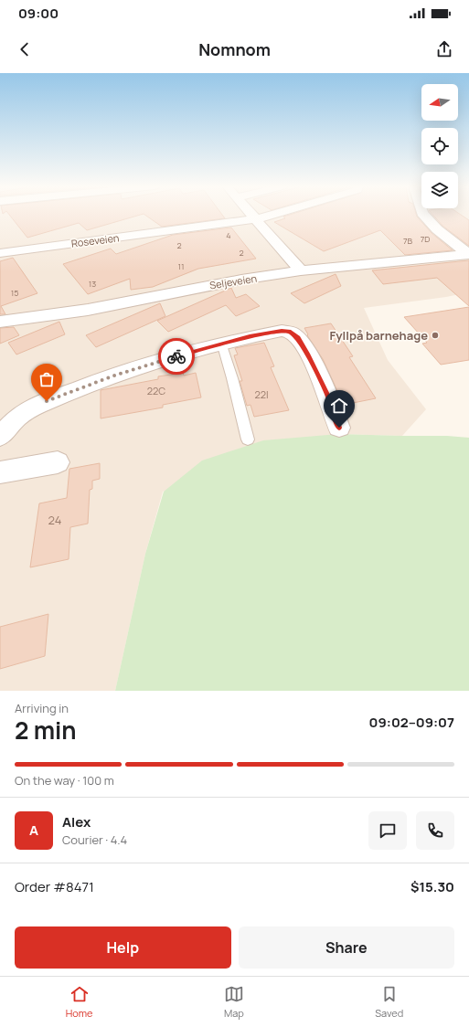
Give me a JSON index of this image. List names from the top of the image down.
{
  "streets": {
    "street": ["Roseveien", "Seljeveien"]
  },
  "places": ["Fyllpå barnehage"],
  "house_numbers": [
    "4",
    "7D",
    "7B",
    "2",
    "2",
    "11",
    "13",
    "15",
    "22C",
    "22I",
    "24"
  ],
  "north": "left",
  "page": {
    "status": "09:00",
    "header": "Nomnom",
    "heading": ["2 min", "Arriving in", "09:02–09:07"],
    "panel": [
      "Alex",
      "Courier · 4.4",
      "Order #8471",
      "$15.30"
    ],
    "bar": "On the way · 100 m",
    "round": "A",
    "buttons": ["Help", "Share"],
    "tabs": ["Home", "Map", "Saved"]
  }
}
